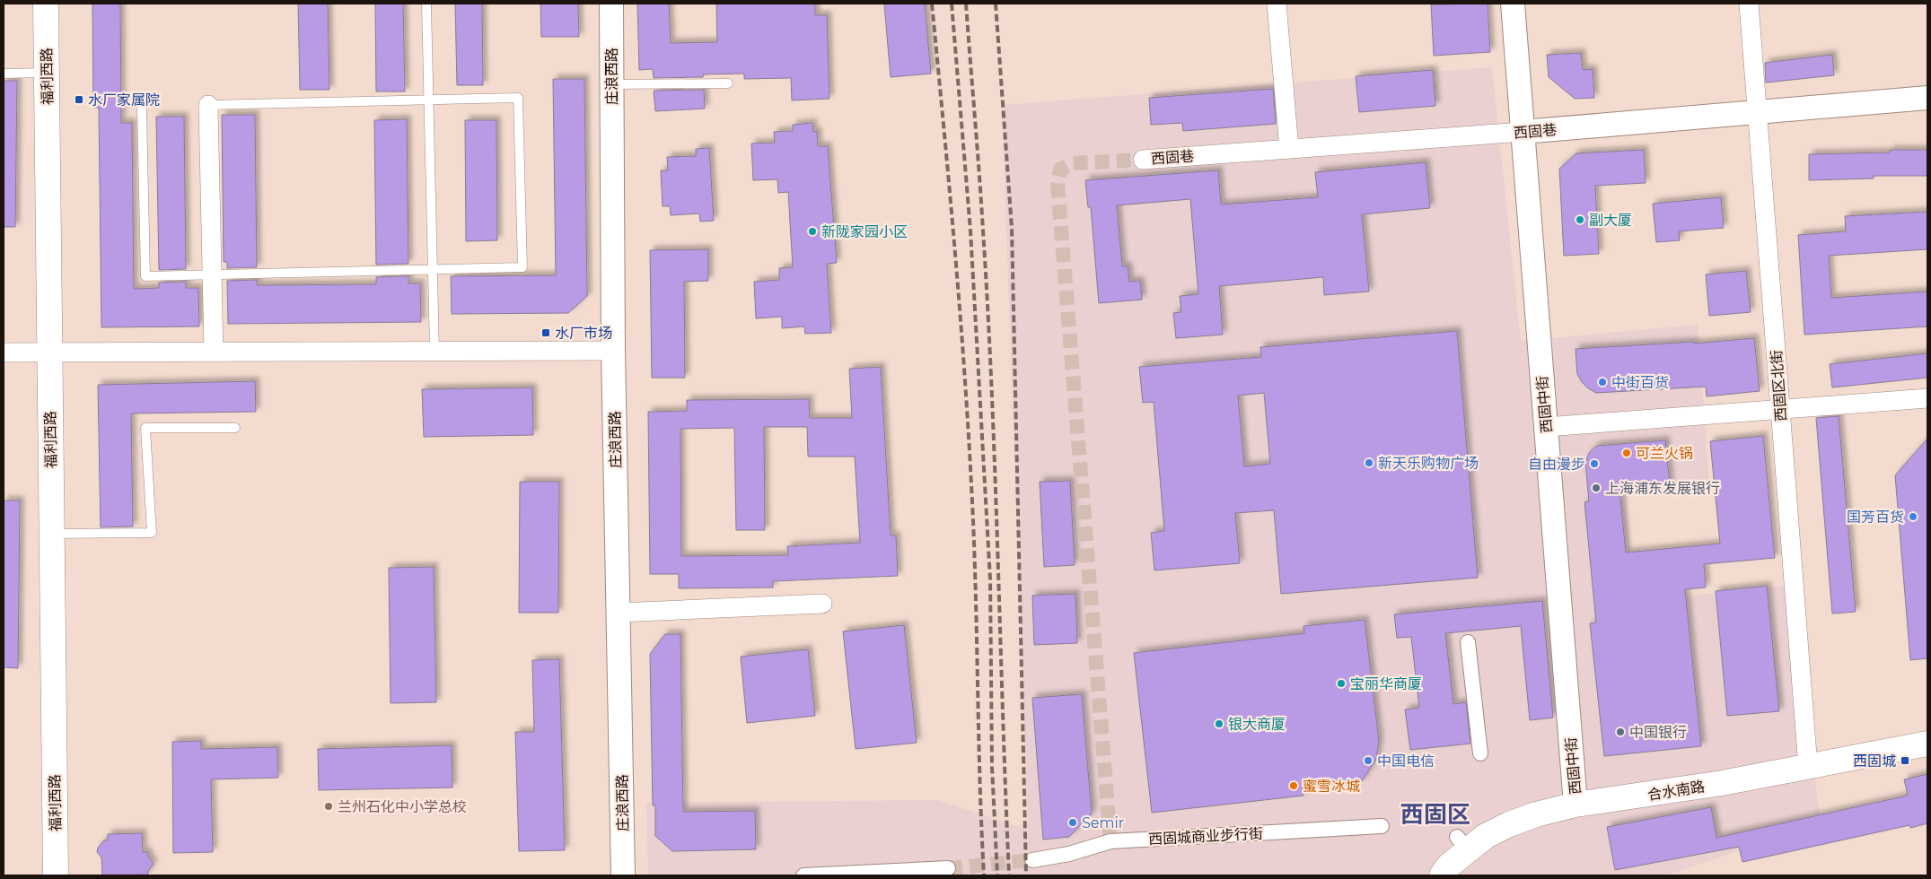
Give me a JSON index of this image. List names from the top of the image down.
{
  "streets": {
    "main road": ["福利西路", "合水南路"],
    "street": [
      "庄浪西路",
      "西固巷",
      "西固区北街",
      "西固中街",
      "西固城商业步行街"
    ]
  },
  "crossings": [
    ["西固巷", "西固区北街"],
    ["西固巷", "西固中街"],
    ["西固区北街", "合水南路"],
    ["西固中街", "合水南路"]
  ],
  "districts": ["西固区"],
  "places": {
    "transit": ["水厂家属院", "水厂市场", "西固城"],
    "other": [
      "副大厦",
      "新陇家园小区",
      "中街百货",
      "可兰火锅",
      "新天乐购物广场",
      "自由漫步",
      "上海浦东发展银行",
      "国芳百货",
      "宝丽华商厦",
      "银大商厦",
      "中国银行",
      "中国电信",
      "蜜雪冰城",
      "兰州石化中小学总校",
      "Semir"
    ]
  }
}
